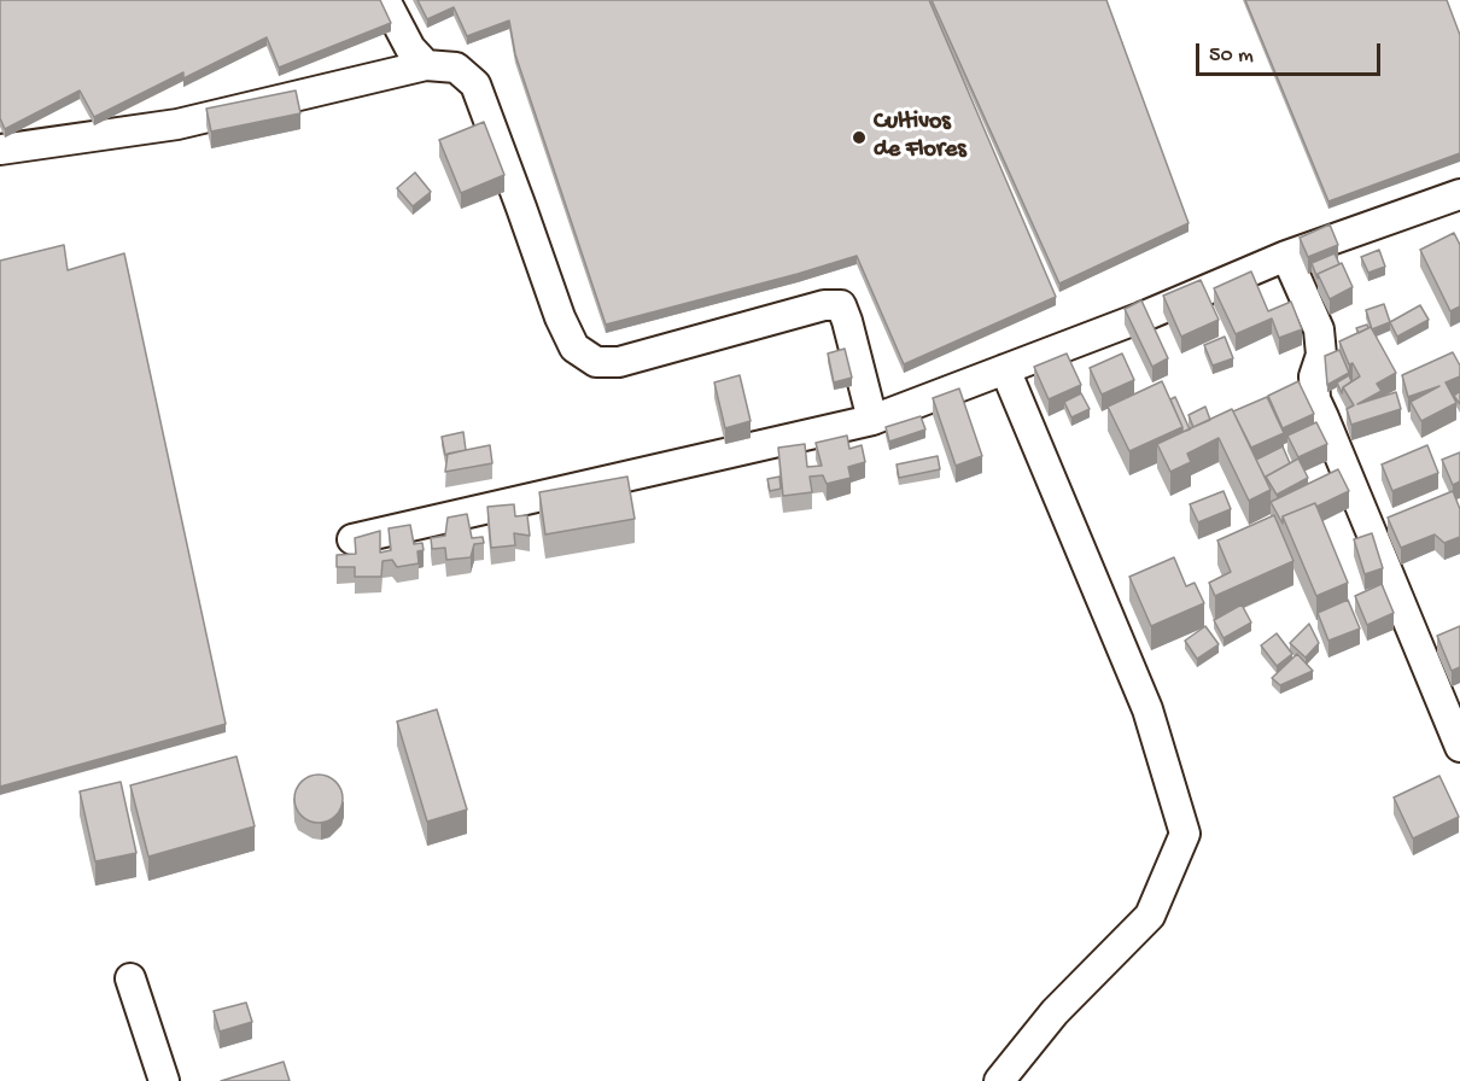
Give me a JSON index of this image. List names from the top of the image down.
{
  "places": ["Cultivos de Flores"],
  "scale_bar": "50 m"
}
